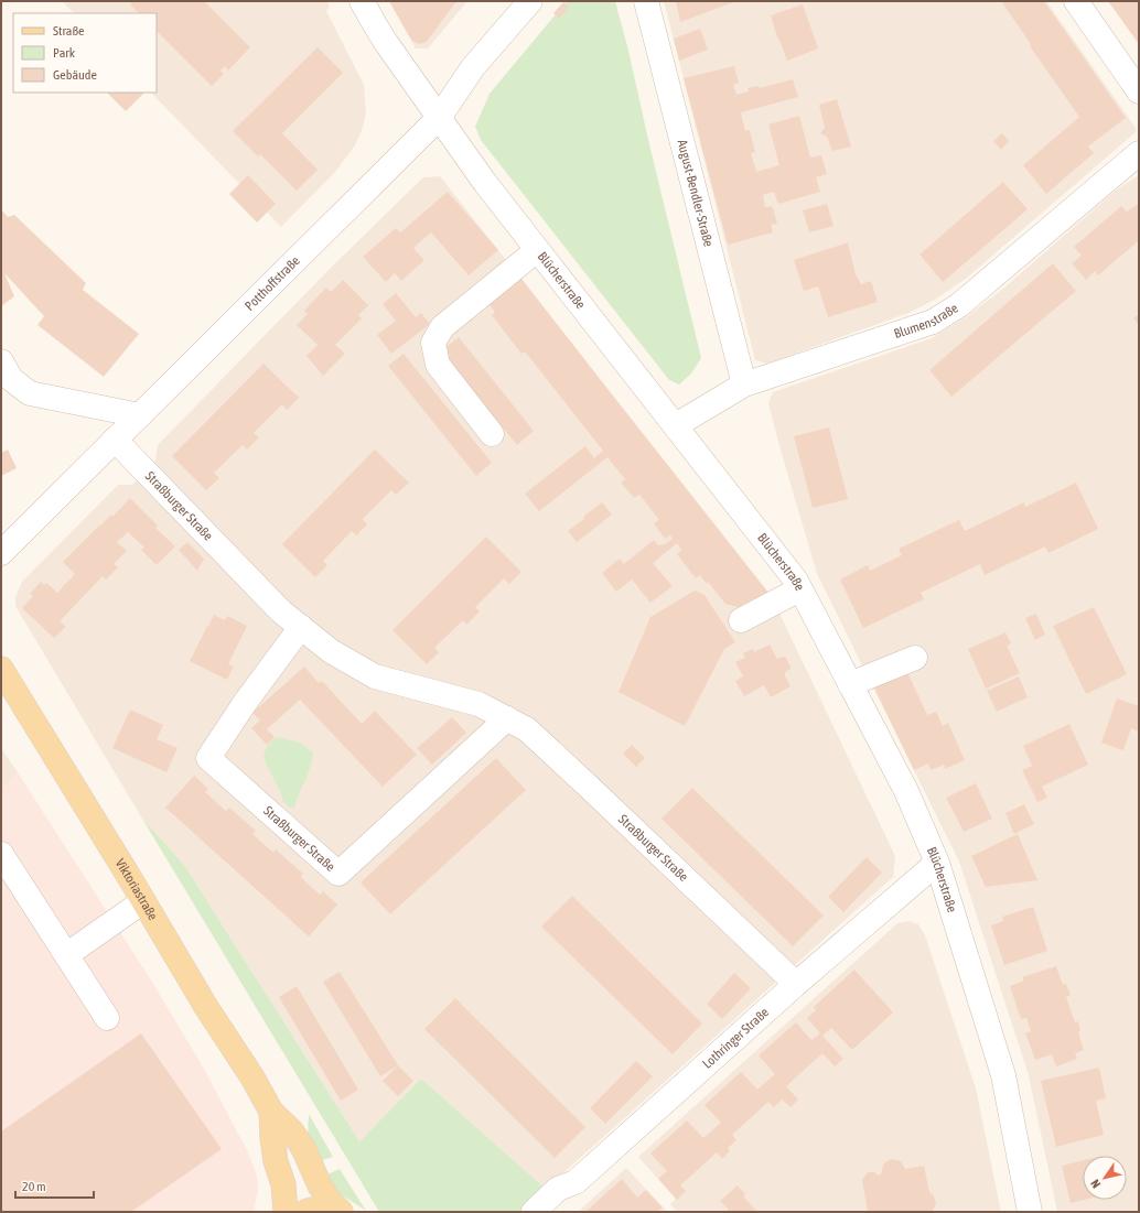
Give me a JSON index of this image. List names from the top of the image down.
{
  "streets": {
    "main road": ["Viktoriastraße"],
    "street": [
      "August-Bendler-Straße",
      "Blücherstraße",
      "Potthoffstraße",
      "Blumenstraße",
      "Straßburger Straße",
      "Lothringer Straße"
    ]
  },
  "crossings": [
    ["August-Bendler-Straße", "Blumenstraße"],
    ["Blücherstraße", "Potthoffstraße"],
    ["Blücherstraße", "Blumenstraße"],
    ["Blücherstraße", "Lothringer Straße"],
    ["Potthoffstraße", "Straßburger Straße"],
    ["Straßburger Straße", "Lothringer Straße"]
  ],
  "legend": ["Straße", "Park", "Gebäude"],
  "scale_bar": "20 m",
  "north": "bottom left"
}
